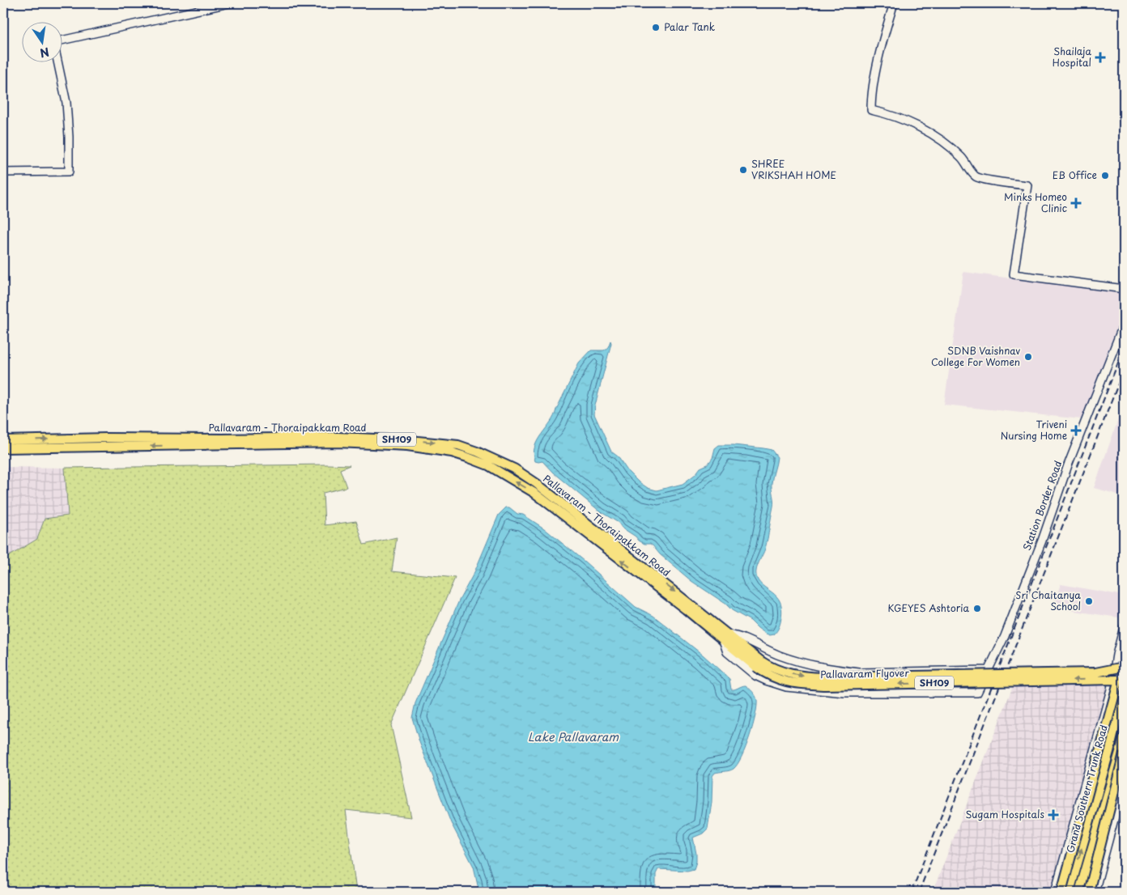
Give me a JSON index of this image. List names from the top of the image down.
{
  "streets": {
    "main road": [
      "Pallavaram - Thoraipakkam Road",
      "SH109",
      "Pallavaram Flyover",
      "Grand Southern Trunk Road"
    ],
    "street": ["Station Border Road"]
  },
  "crossings": [
    ["Pallavaram - Thoraipakkam Road", "Station Border Road"],
    ["Pallavaram - Thoraipakkam Road", "Pallavaram Flyover"],
    ["Station Border Road", "Pallavaram Flyover"]
  ],
  "water": ["Lake Pallavaram"],
  "places": {
    "other": [
      "Palar Tank",
      "SHREE VRIKSHAH HOME",
      "EB Office",
      "SDNB Vaishnav College For Women",
      "Sri Chaitanya School",
      "KGEYES Ashtoria"
    ],
    "health": [
      "Shailaja Hospital",
      "Minks Homeo Clinic",
      "Triveni Nursing Home",
      "Sugam Hospitals"
    ]
  },
  "north": "bottom"
}
